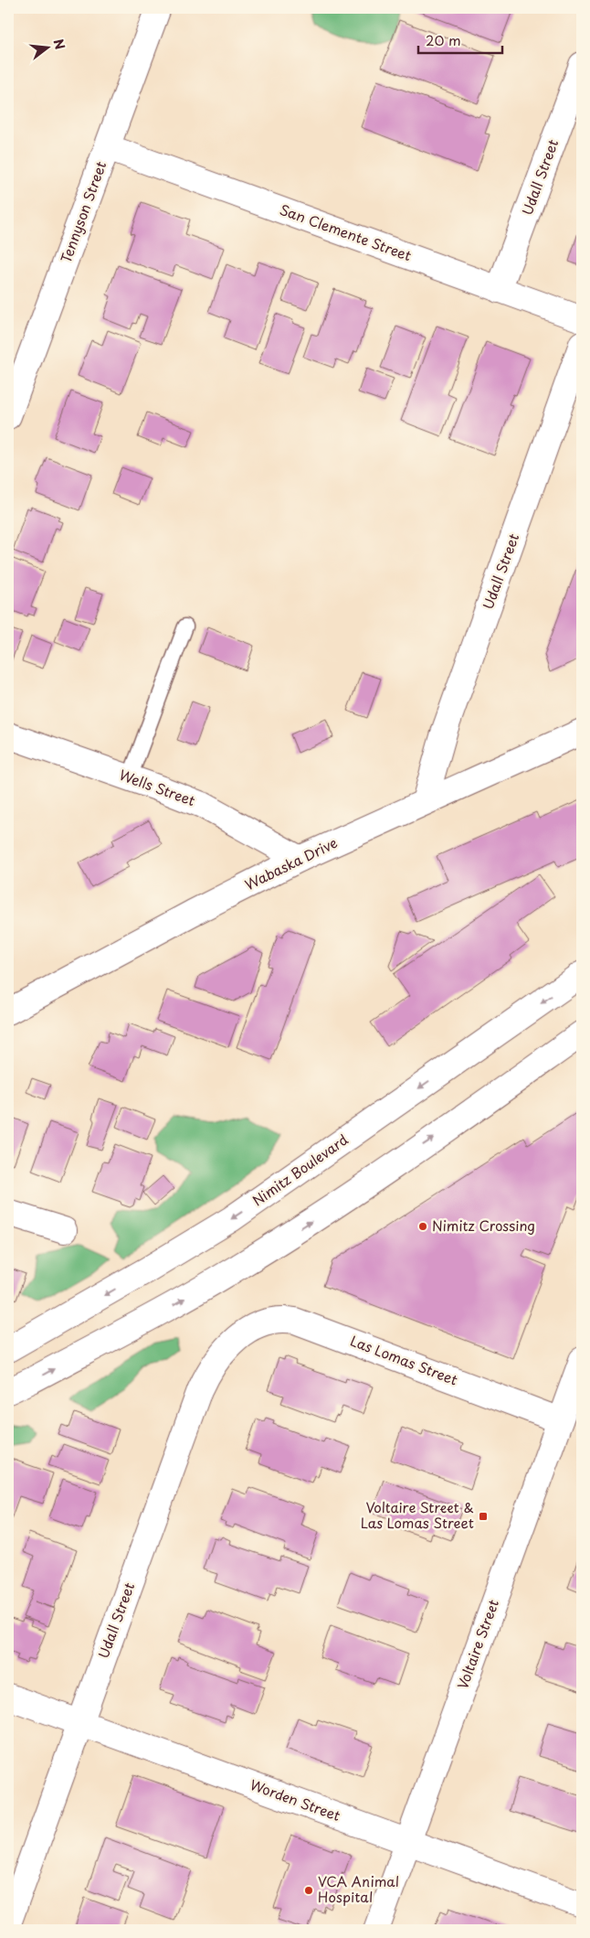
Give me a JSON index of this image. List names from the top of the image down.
{
  "streets": {
    "street": [
      "Udall Street",
      "Tennyson Street",
      "San Clemente Street",
      "Wells Street",
      "Wabaska Drive",
      "Nimitz Boulevard",
      "Las Lomas Street",
      "Voltaire Street",
      "Worden Street"
    ]
  },
  "crossings": [
    ["Udall Street", "San Clemente Street"],
    ["Udall Street", "Wabaska Drive"],
    ["Udall Street", "Las Lomas Street"],
    ["Udall Street", "Worden Street"],
    ["Tennyson Street", "San Clemente Street"],
    ["Wells Street", "Wabaska Drive"],
    ["Las Lomas Street", "Voltaire Street"],
    ["Voltaire Street", "Worden Street"]
  ],
  "places": {
    "other": ["Nimitz Crossing", "VCA Animal Hospital"],
    "transit": ["Voltaire Street & Las Lomas Street"]
  },
  "scale_bar": "20 m",
  "north": "right"
}
